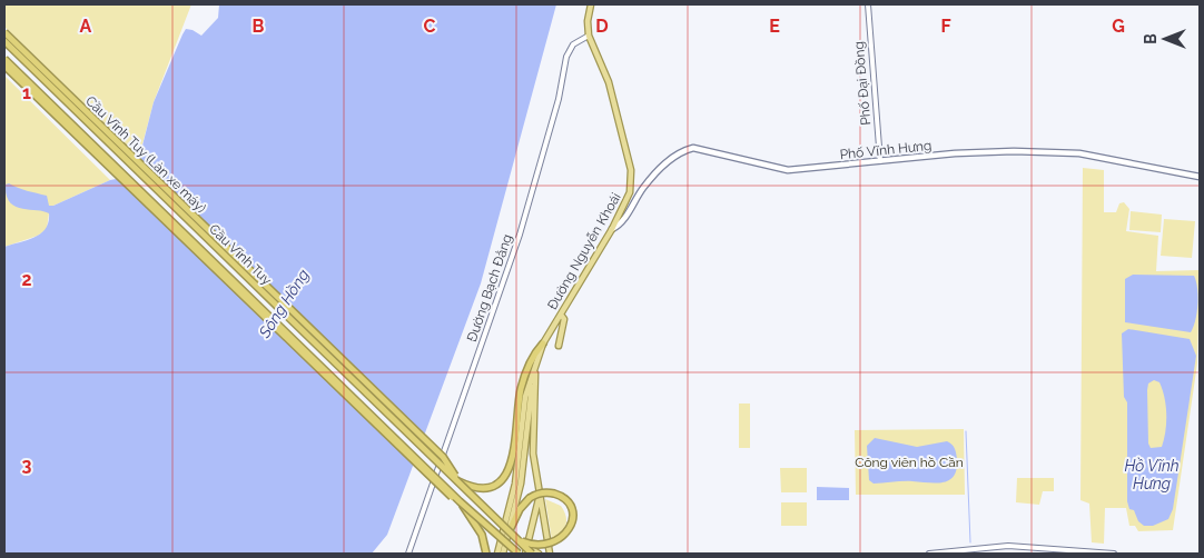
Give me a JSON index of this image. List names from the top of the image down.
{
  "streets": {
    "highway": ["Cầu Vĩnh Tuy (Làn xe máy)", "Cầu Vĩnh Tuy"],
    "main road": ["Phố Vĩnh Hưng", "Đường Nguyễn Khoái"],
    "street": ["Phố Đại Đồng", "Đường Bạch Đằng"]
  },
  "crossings": [
    ["Phố Đại Đồng", "Phố Vĩnh Hưng"],
    ["Phố Vĩnh Hưng", "Đường Nguyễn Khoái"],
    ["Cầu Vĩnh Tuy (Làn xe máy)", "Cầu Vĩnh Tuy"],
    ["Đường Nguyễn Khoái", "Cầu Vĩnh Tuy"],
    ["Đường Nguyễn Khoái", "Đường Bạch Đằng"]
  ],
  "water": ["Sông Hồng", "Hồ Vĩnh Hưng"],
  "parks": ["Công viên hồ Cần"],
  "north": "left",
  "grid": {
    "columns": [
      "A",
      "B",
      "C",
      "D",
      "E",
      "F",
      "G"
    ],
    "rows": ["1", "2", "3"]
  }
}
